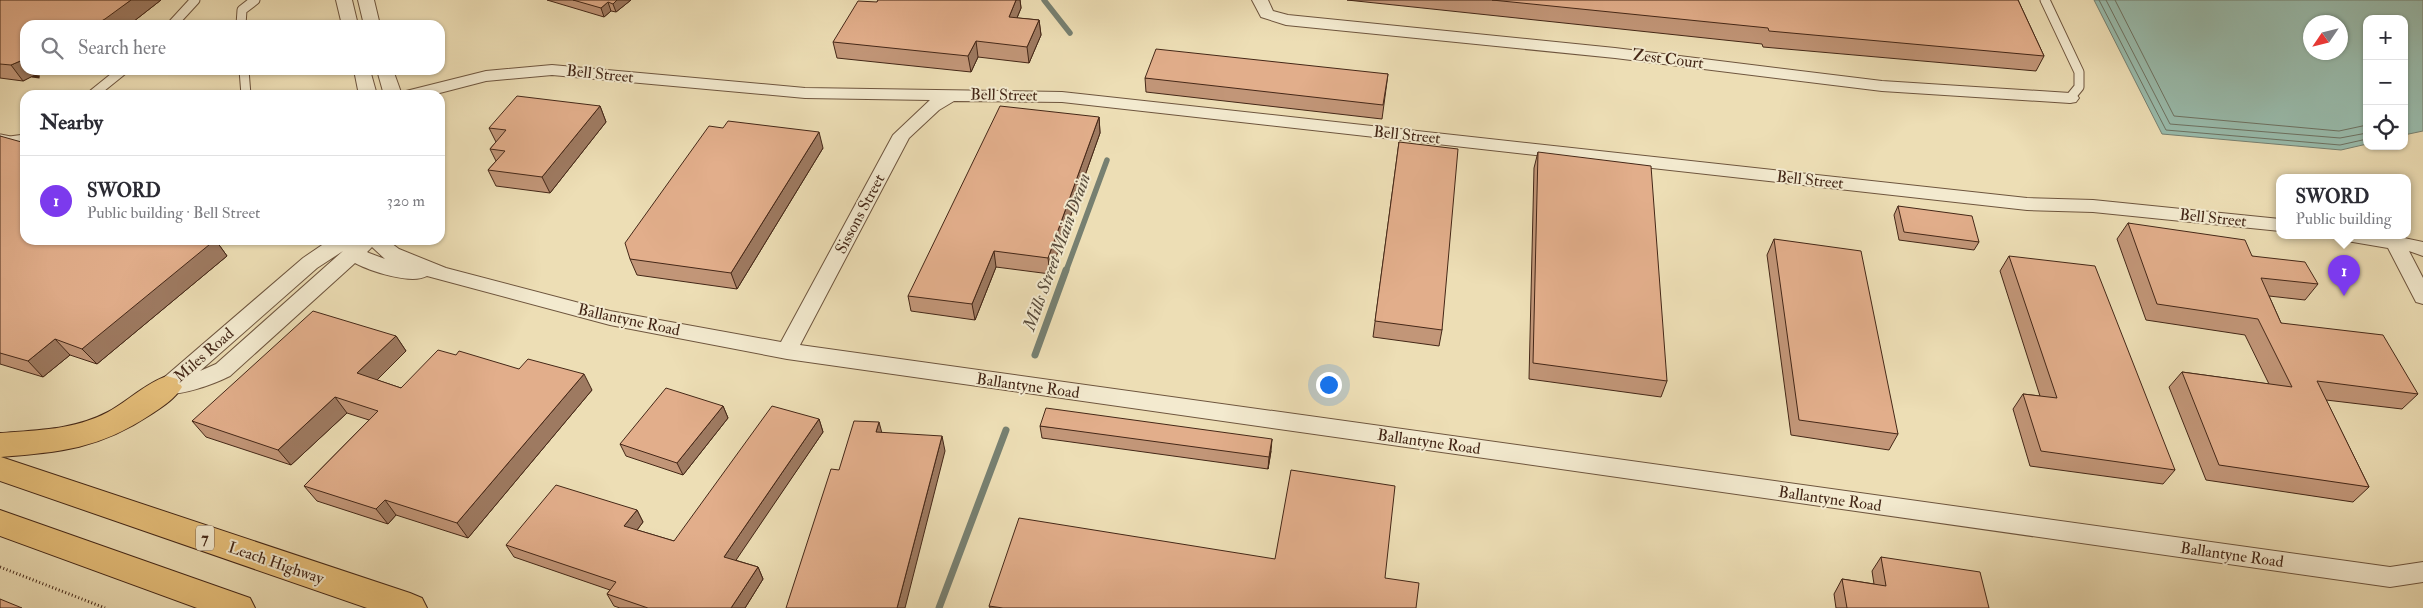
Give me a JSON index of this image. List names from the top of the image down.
{
  "streets": {
    "highway": ["7", "Leach Highway"],
    "street": [
      "Zest Court",
      "Bell Street",
      "Sissons Street",
      "Ballantyne Road",
      "Miles Road"
    ]
  },
  "crossings": [
    ["Bell Street", "Sissons Street"],
    ["Sissons Street", "Ballantyne Road"],
    ["Ballantyne Road", "Miles Road"]
  ],
  "water": ["Mills Street Main Drain"],
  "north": "bottom left",
  "page": {
    "map_buttons": ["+", "−"],
    "search": "Search here",
    "heading": "Nearby",
    "list": [
      {
        "mark": "1",
        "name": "SWORD",
        "note": "Public building · Bell Street",
        "value": "320 m"
      }
    ],
    "popup": ["SWORD", "Public building"],
    "pins": "1"
  }
}
